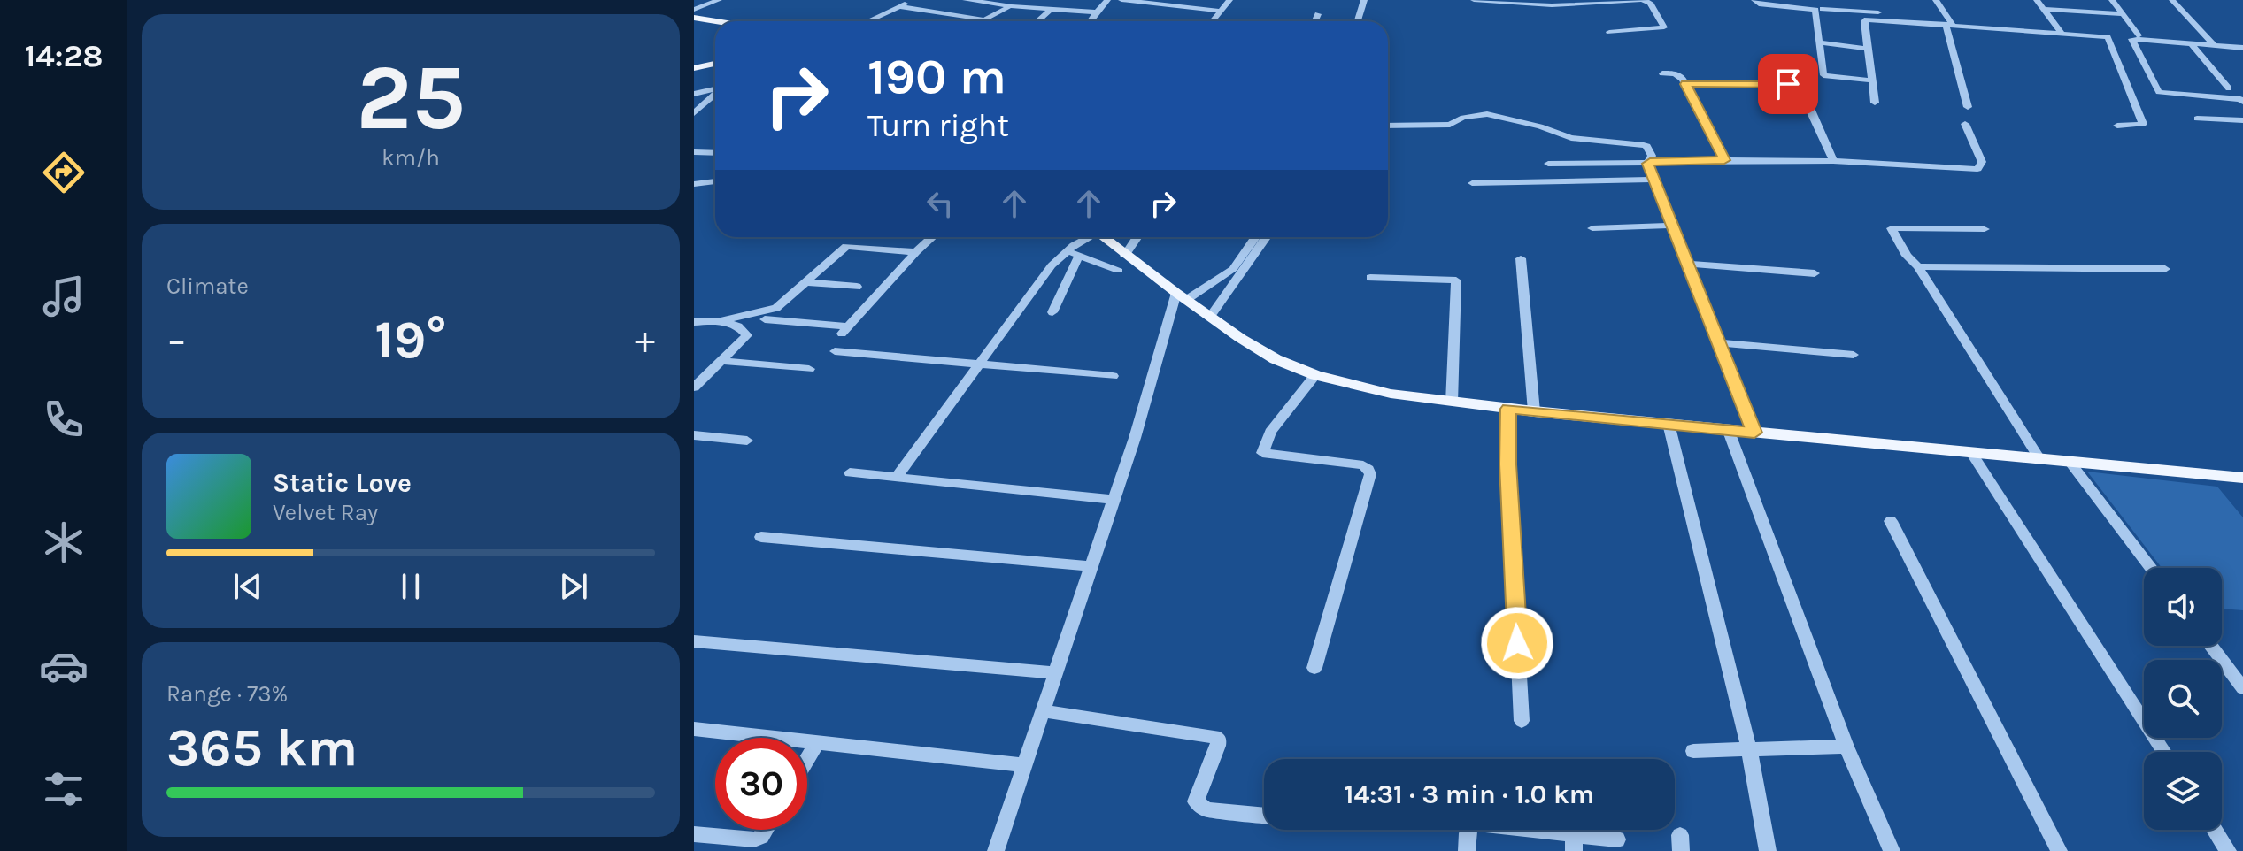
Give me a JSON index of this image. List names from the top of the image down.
{
  "page": {
    "tabs": "14:28",
    "tile": [
      ["25", "km/h"],
      "Climate",
      ["Range · 73%", "365 km"]
    ],
    "turn": ["190 m", "Turn right"],
    "heat": ["−", "19°", "+"],
    "song": ["Static Love", "Velvet Ray"],
    "limit": "30",
    "trip": "14:31 · 3 min · 1.0 km"
  }
}
